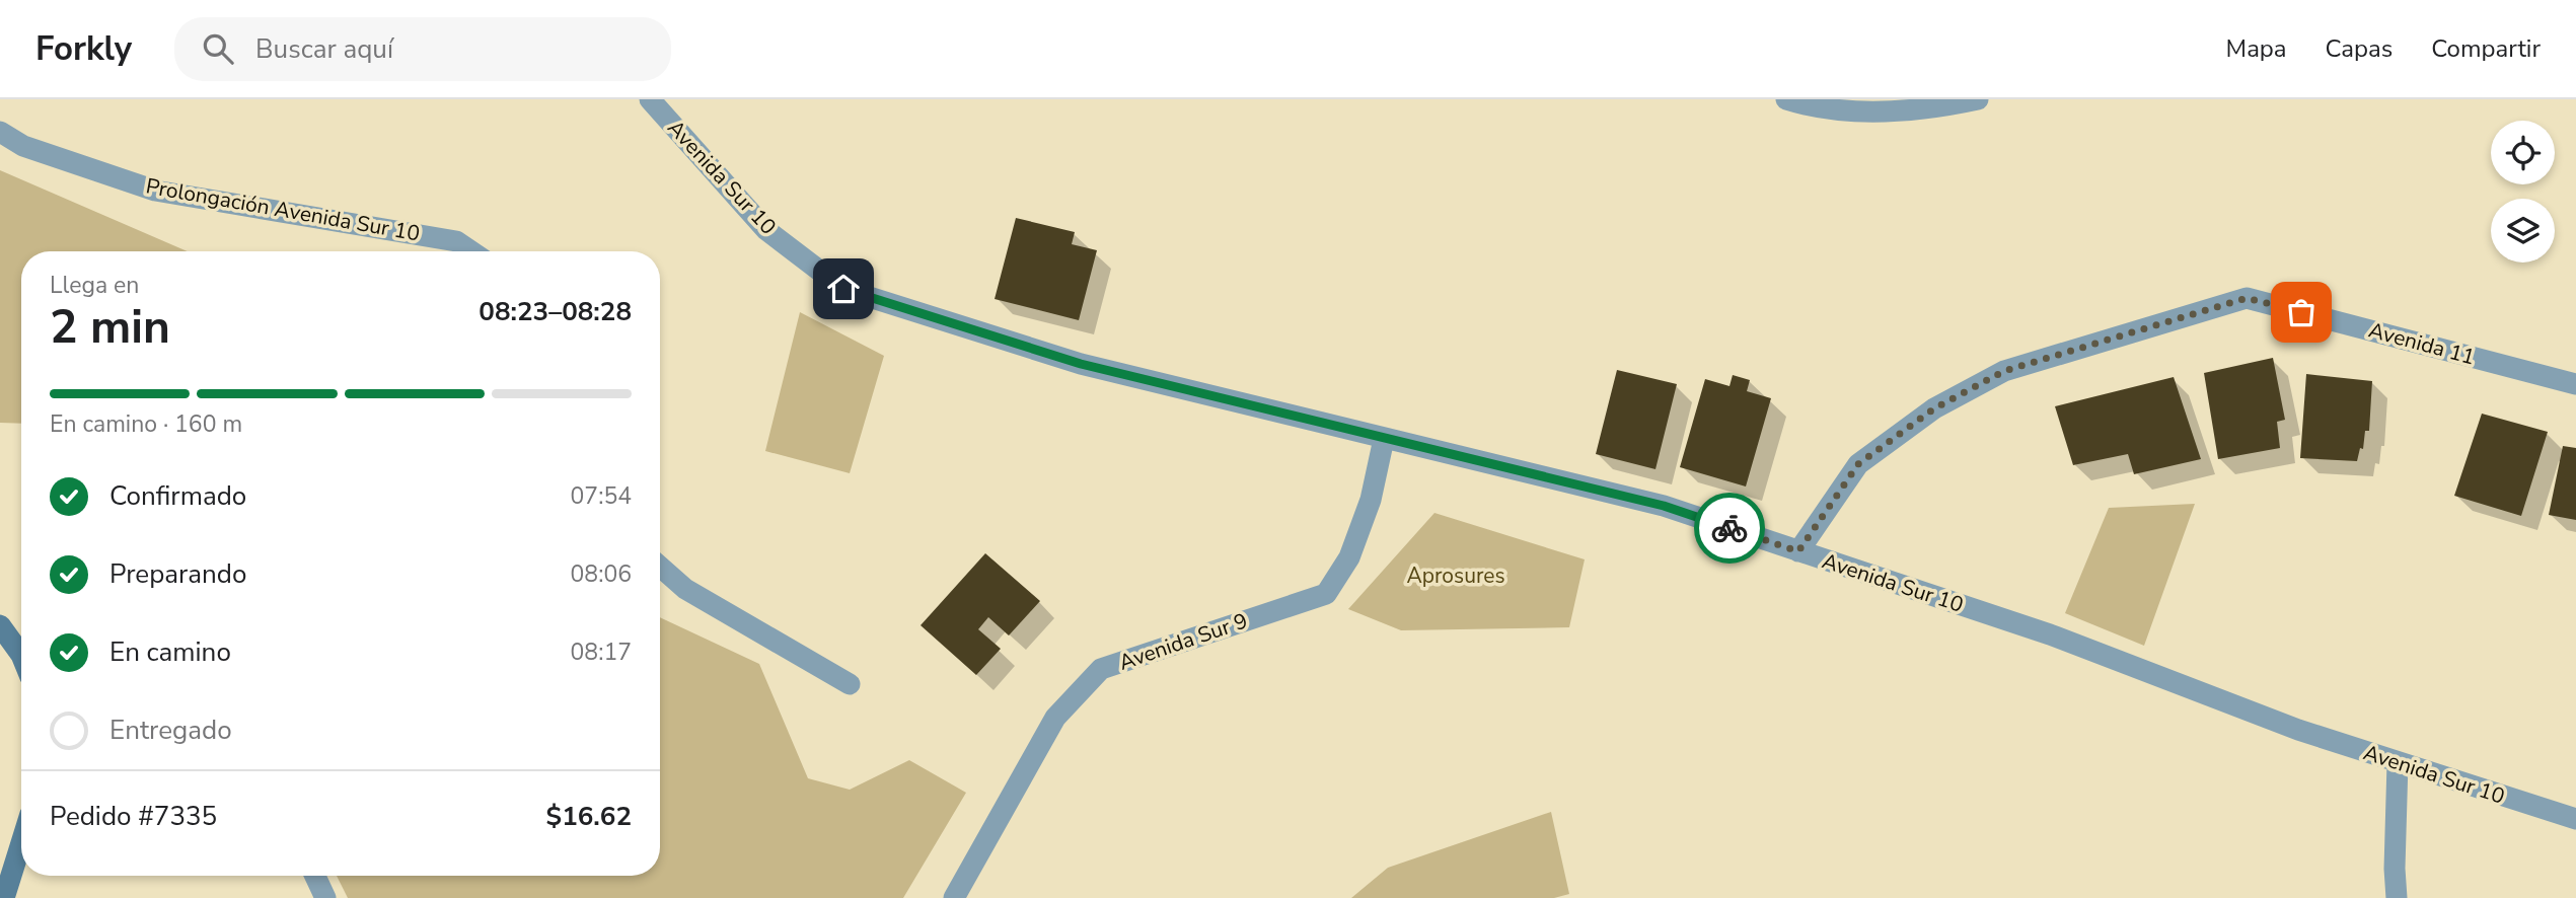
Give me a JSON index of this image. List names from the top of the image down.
{
  "streets": {
    "street": [
      "Avenida Sur 10",
      "Prolongación Avenida Sur 10",
      "Avenida 11",
      "Avenida Sur 9"
    ]
  },
  "crossings": [
    ["Avenida Sur 10", "Avenida 11"],
    ["Avenida Sur 10", "Avenida Sur 9"]
  ],
  "parks": ["Aprosures"],
  "page": {
    "header": "Forkly",
    "search": "Buscar aquí",
    "nav": ["Mapa", "Capas", "Compartir"],
    "heading": ["2 min", "Llega en", "08:23–08:28"],
    "panel": ["Pedido #7335", "$16.62"],
    "bar": "En camino · 160 m",
    "list": [
      ["Confirmado", "07:54"],
      ["Preparando", "08:06"],
      ["En camino", "08:17"],
      "Entregado"
    ]
  }
}
